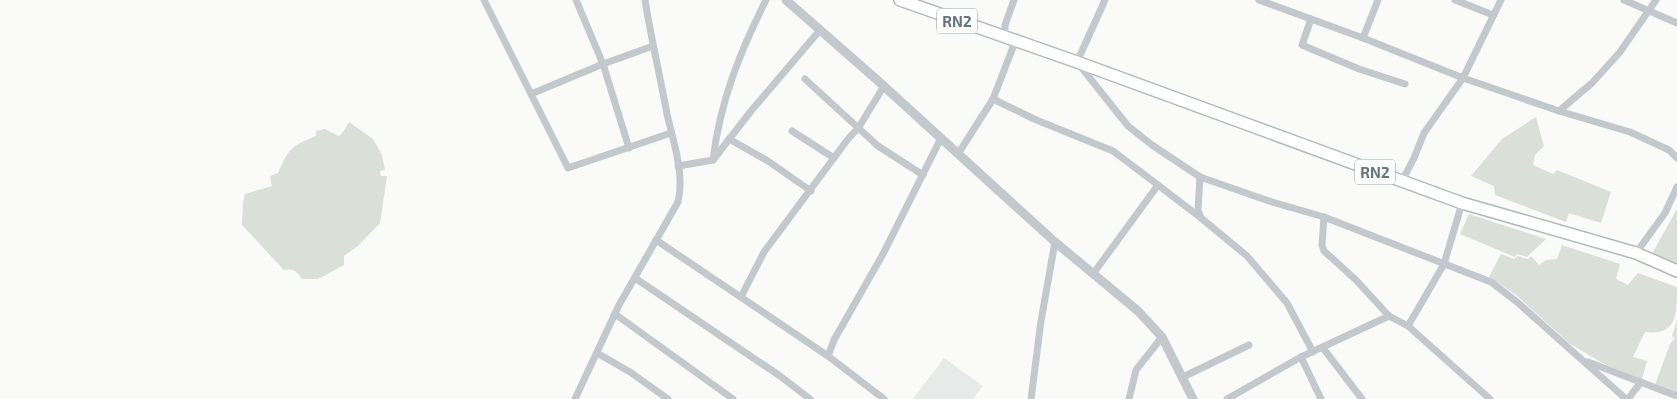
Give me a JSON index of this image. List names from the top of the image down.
{
  "streets": {
    "highway": ["RN2"]
  }
}
